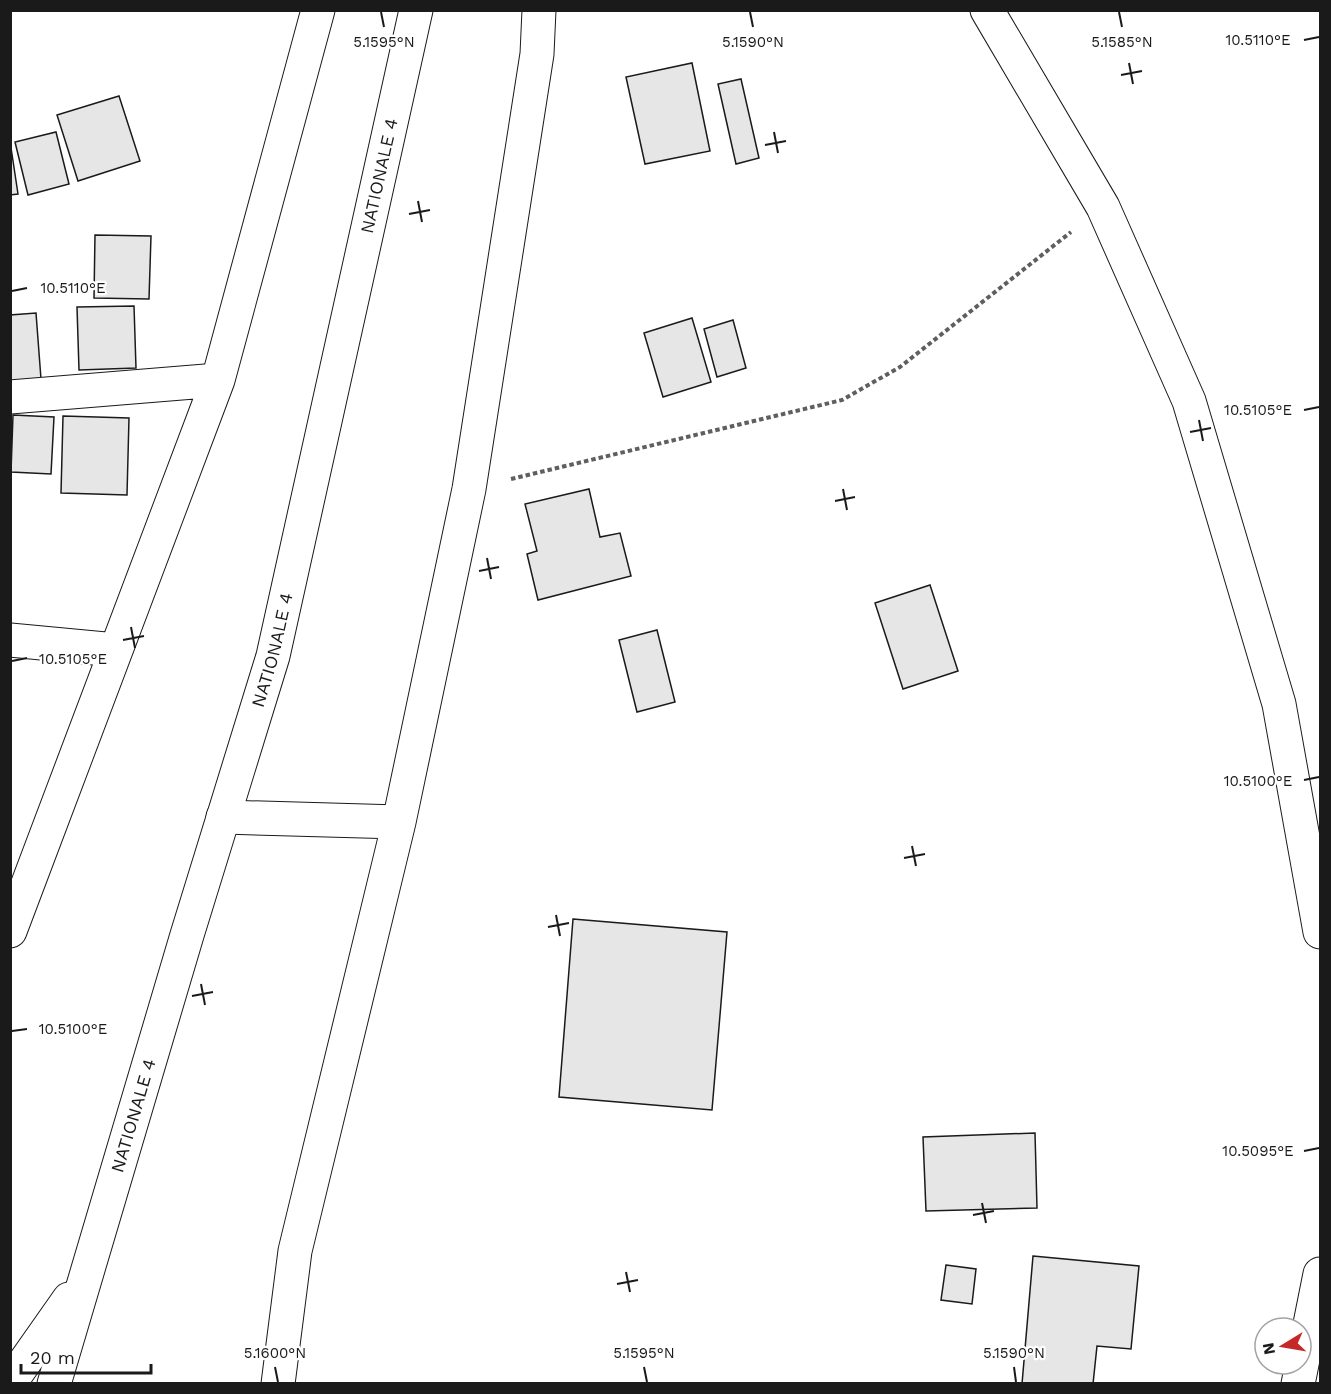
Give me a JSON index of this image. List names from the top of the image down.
{
  "streets": {
    "main road": ["NATIONALE 4"]
  },
  "scale_bar": "20 m",
  "north": "left",
  "coordinates": [
    "10.5110°E",
    "5.1595°N",
    "5.1590°N",
    "5.1585°N",
    "10.5105°E",
    "10.5100°E",
    "10.5095°E",
    "5.1600°N"
  ]
}
